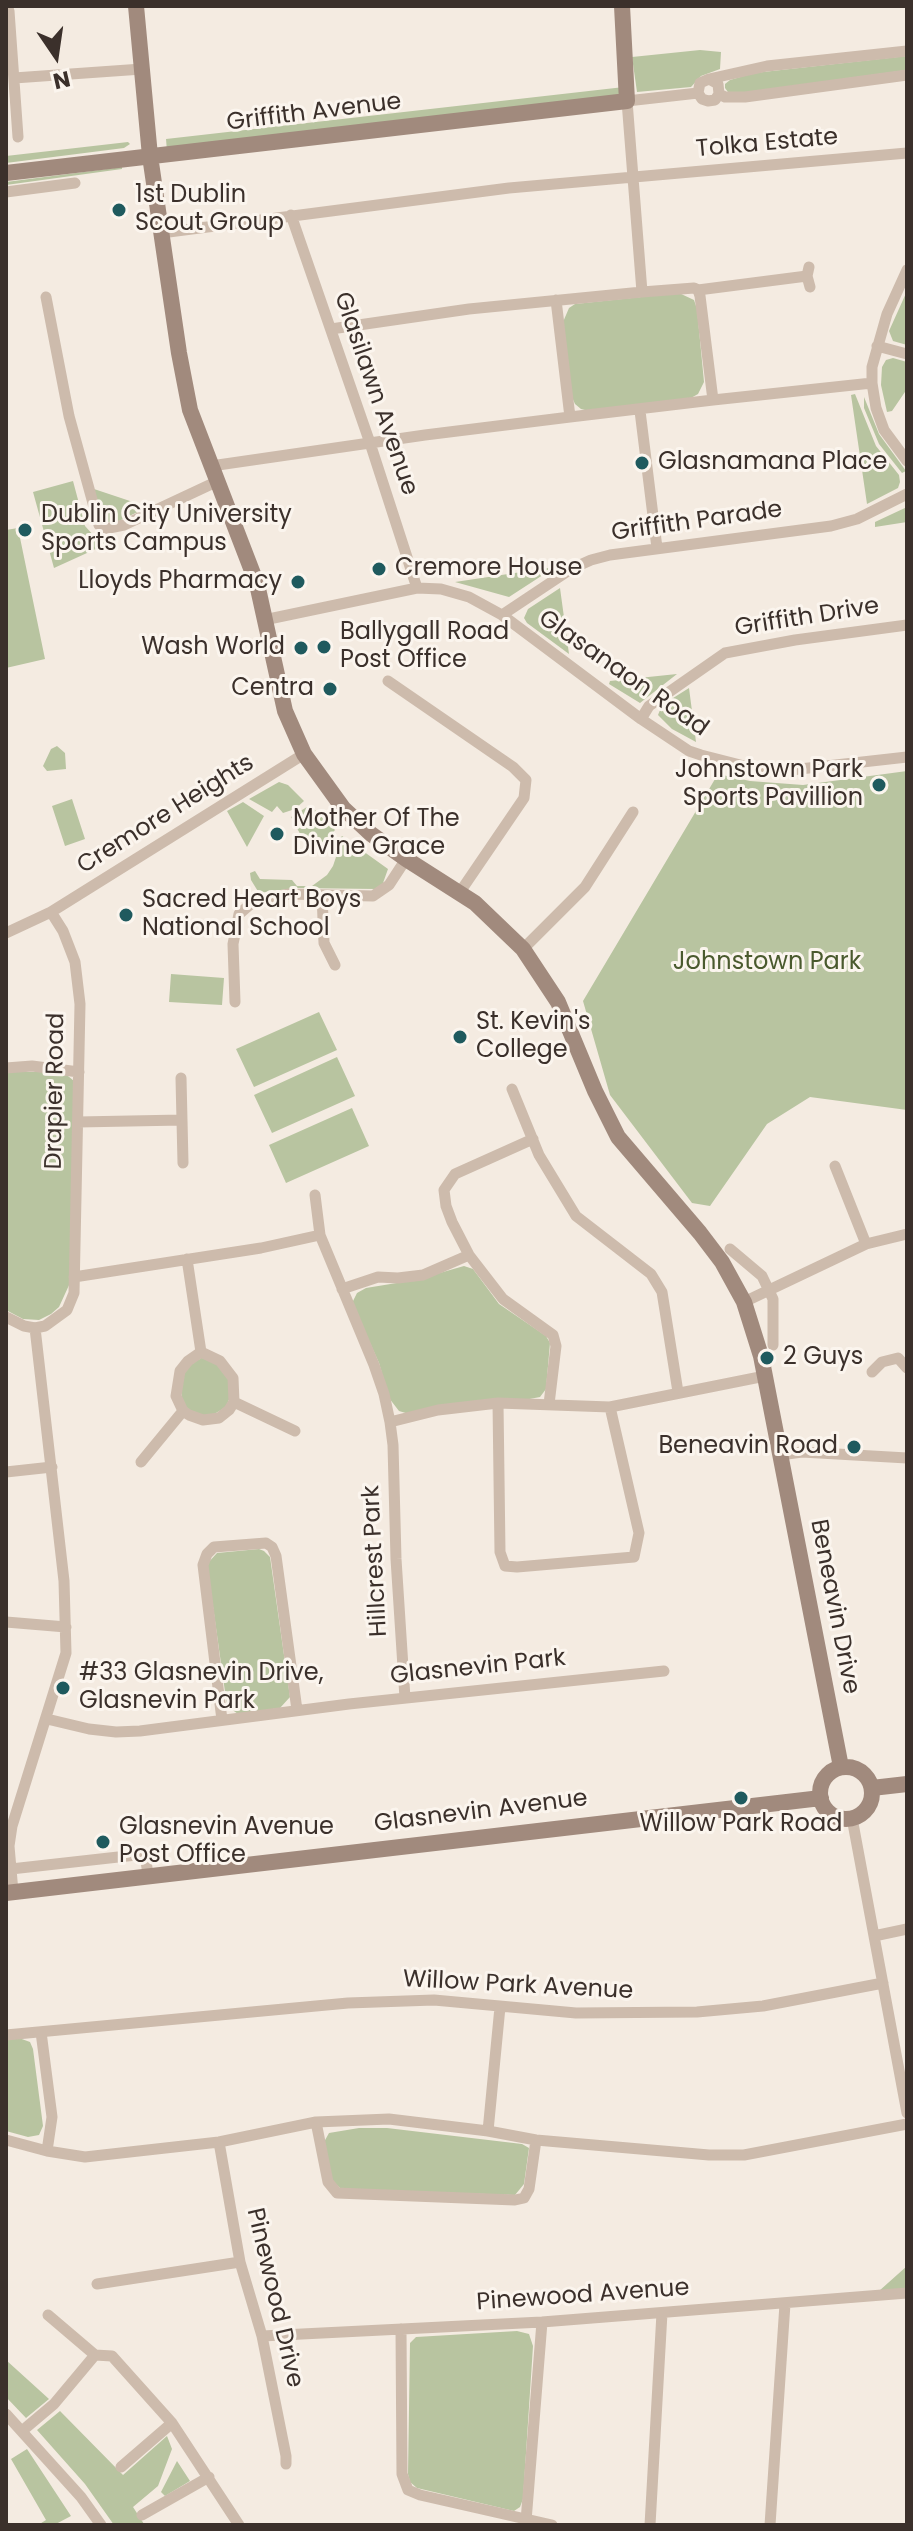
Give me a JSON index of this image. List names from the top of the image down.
{
  "streets": {
    "street": [
      "Griffith Avenue",
      "Tolka Estate",
      "Glasilawn Avenue",
      "Griffith Parade",
      "Griffith Drive",
      "Glasanaon Road",
      "Cremore Heights",
      "Drapier Road",
      "Hillcrest Park",
      "Beneavin Drive",
      "Glasnevin Park",
      "Glasnevin Avenue",
      "Willow Park Avenue",
      "Pinewood Avenue",
      "Pinewood Drive"
    ]
  },
  "crossings": [
    ["Griffith Avenue", "Beneavin Drive"],
    ["Tolka Estate", "Glasilawn Avenue"],
    ["Tolka Estate", "Beneavin Drive"],
    ["Glasilawn Avenue", "Glasanaon Road"],
    ["Griffith Parade", "Glasanaon Road"],
    ["Griffith Drive", "Glasanaon Road"],
    ["Glasanaon Road", "Beneavin Drive"],
    ["Cremore Heights", "Drapier Road"],
    ["Cremore Heights", "Beneavin Drive"],
    ["Hillcrest Park", "Glasnevin Park"],
    ["Beneavin Drive", "Glasnevin Avenue"],
    ["Pinewood Avenue", "Pinewood Drive"]
  ],
  "parks": ["Johnstown Park"],
  "places": [
    "1st Dublin Scout Group",
    "Glasnamana Place",
    "Dublin City University Sports Campus",
    "Cremore House",
    "Lloyds Pharmacy",
    "Ballygall Road Post Office",
    "Wash World",
    "Centra",
    "Johnstown Park Sports Pavillion",
    "Mother Of The Divine Grace",
    "Sacred Heart Boys National School",
    "St. Kevin's College",
    "2 Guys",
    "Beneavin Road",
    "#33 Glasnevin Drive, Glasnevin Park",
    "Willow Park Road",
    "Glasnevin Avenue Post Office"
  ],
  "north": "bottom"
}
